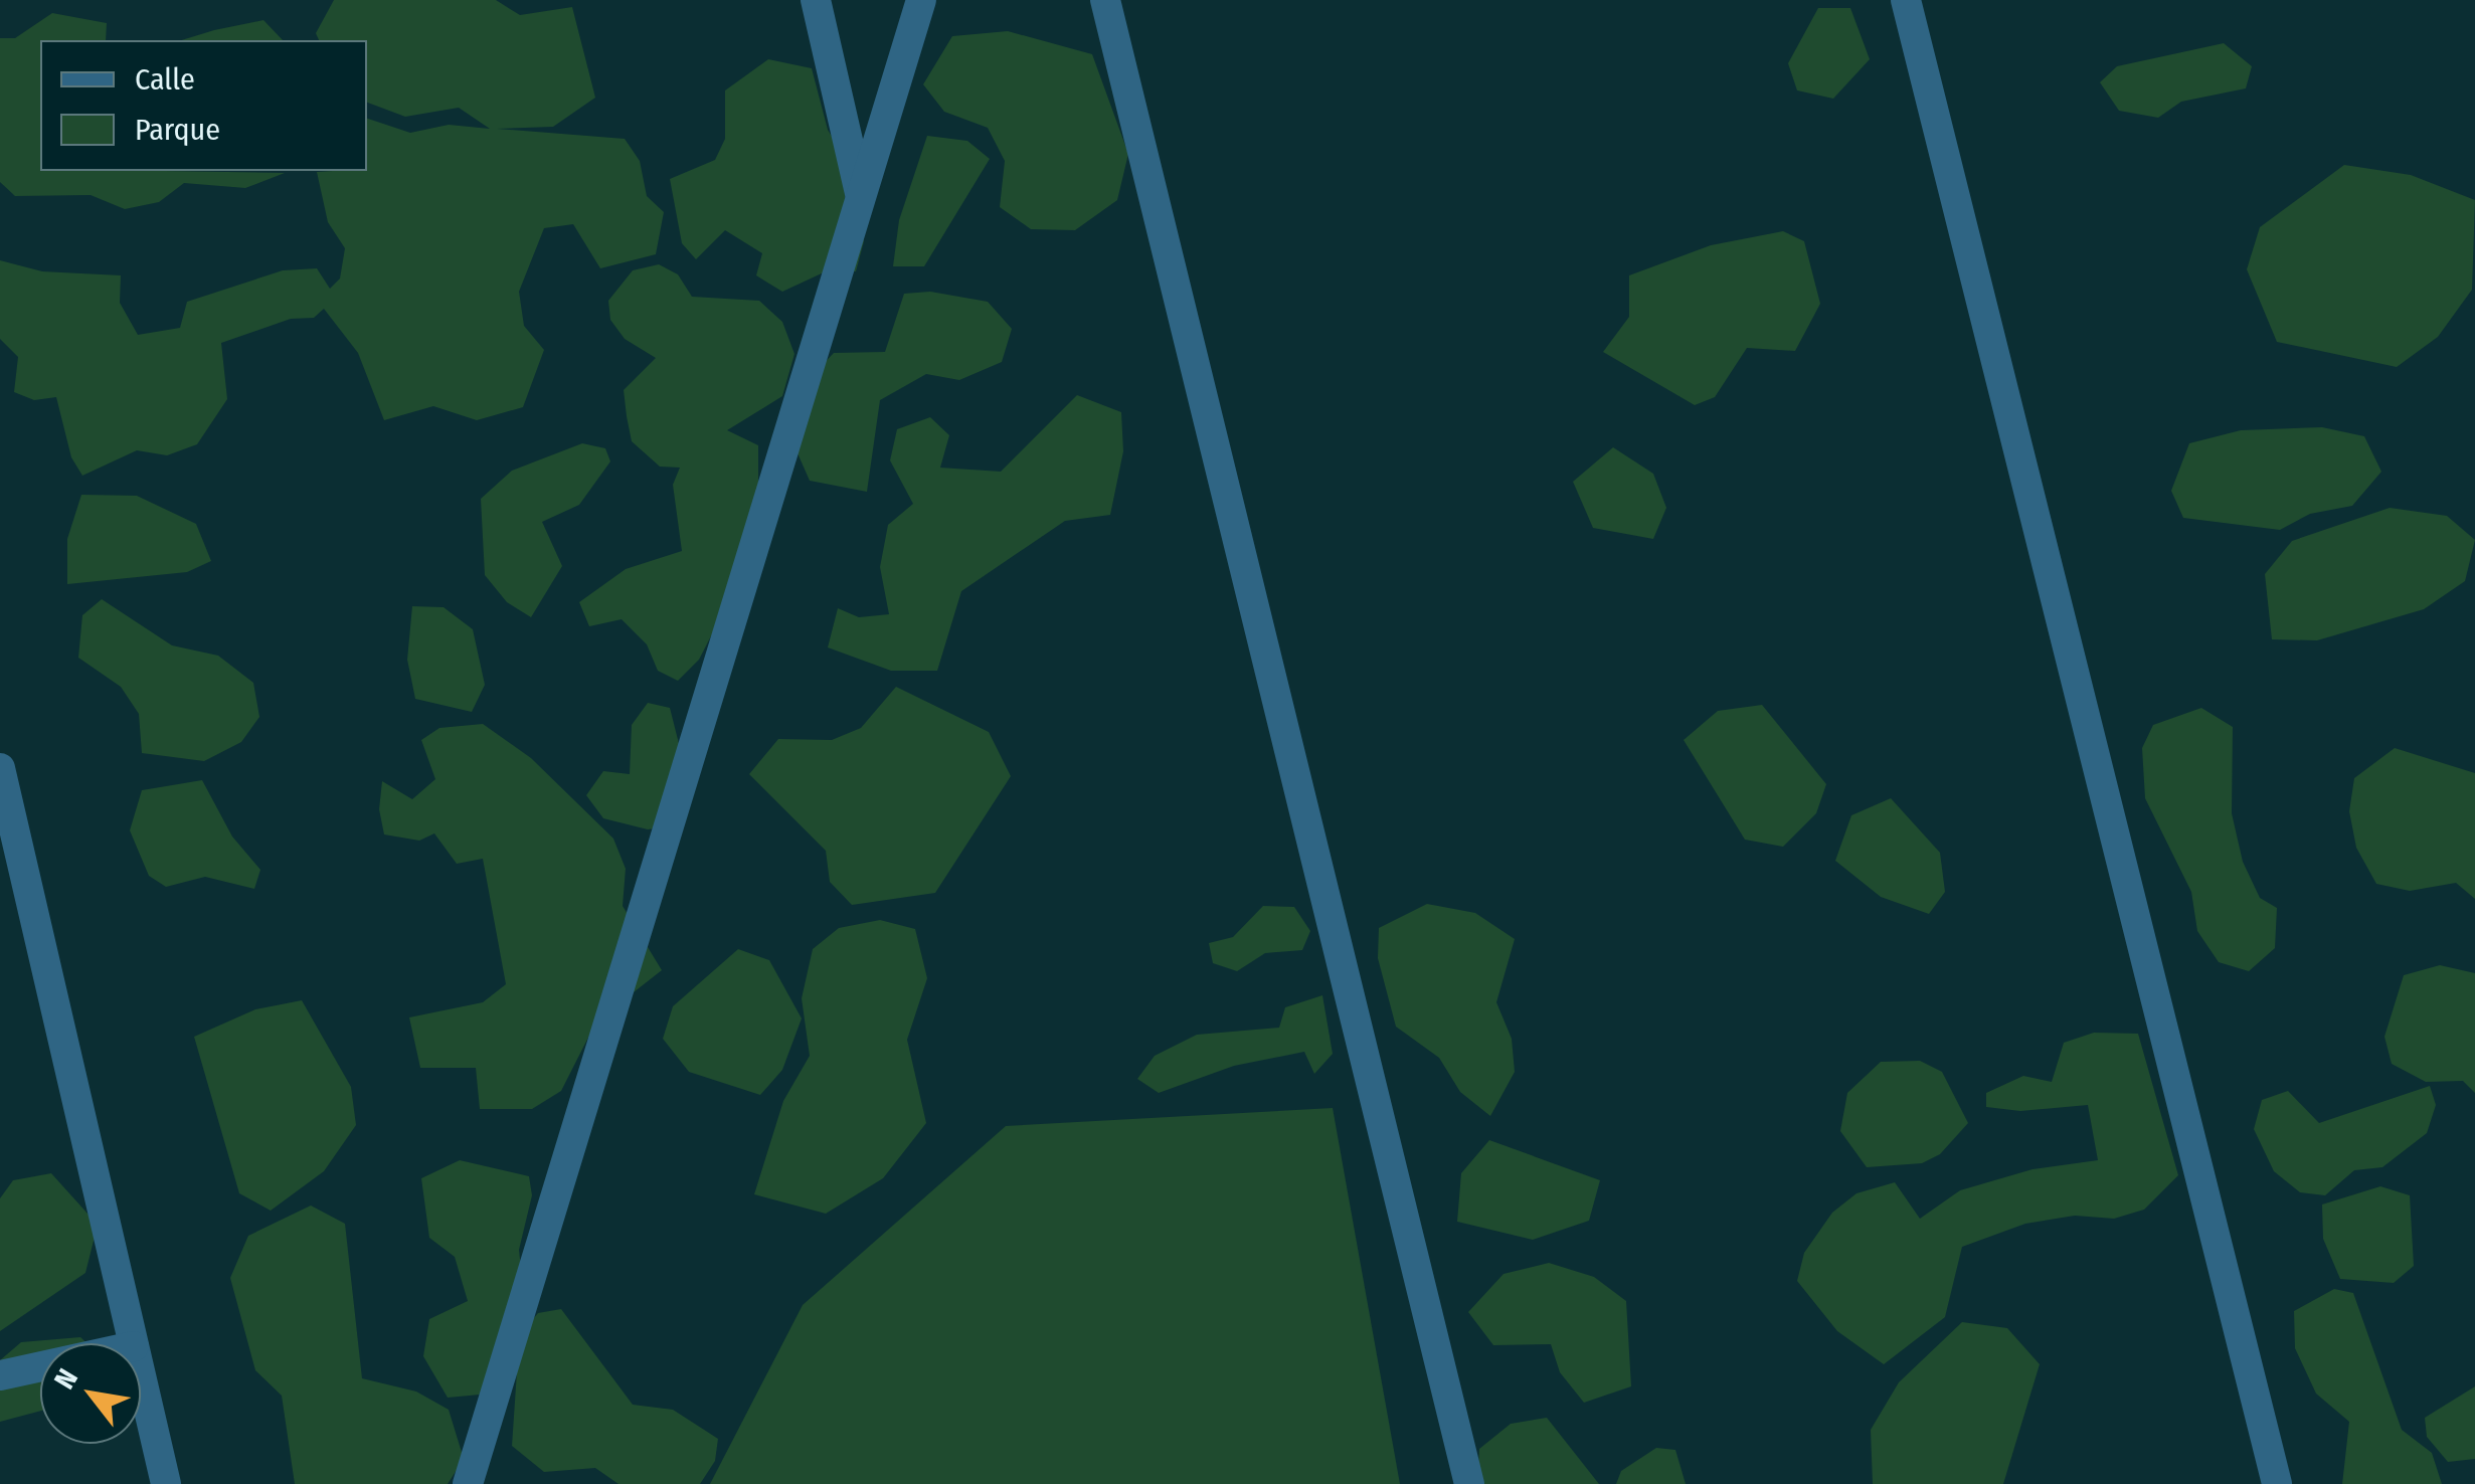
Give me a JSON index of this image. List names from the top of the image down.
{
  "legend": ["Calle", "Parque"],
  "north": "top left"
}
